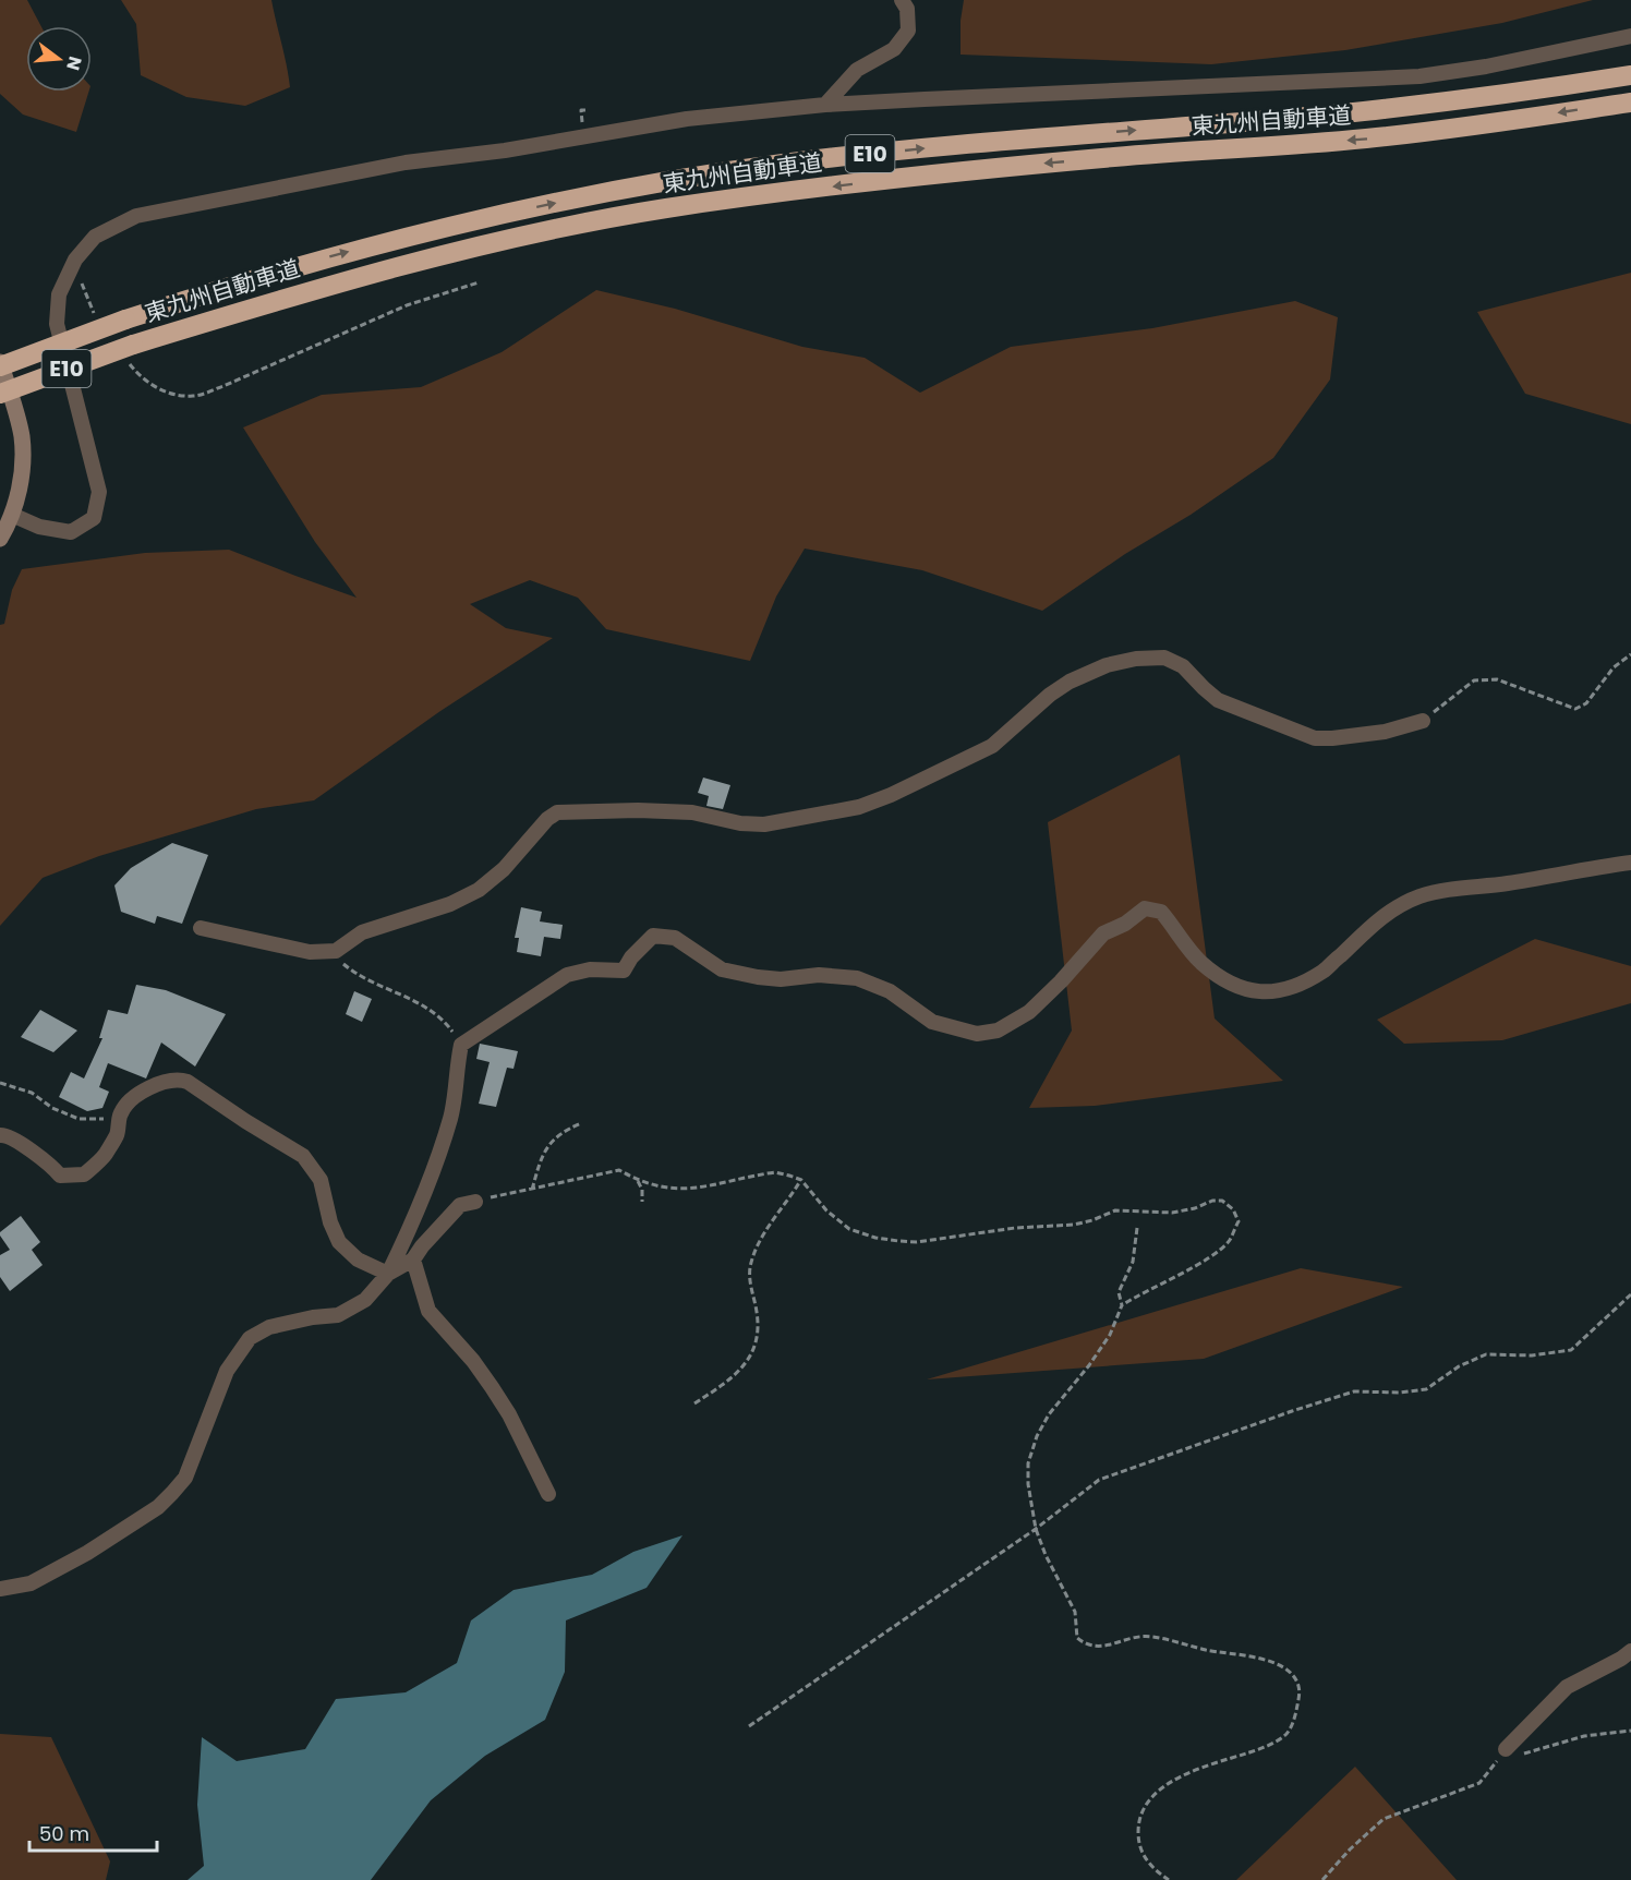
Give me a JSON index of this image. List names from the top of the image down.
{
  "streets": {
    "highway": ["東九州自動車道", "E10"]
  },
  "scale_bar": "50 m",
  "north": "right"
}
